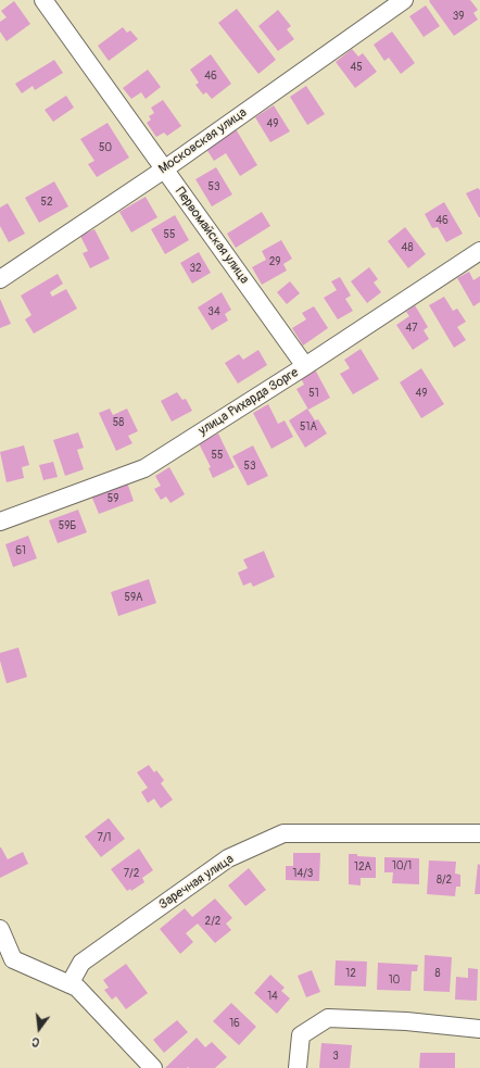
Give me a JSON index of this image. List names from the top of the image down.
{
  "streets": {
    "street": [
      "Московская улица",
      "Первомайская улица",
      "улица Рихарда Зорге",
      "Заречная улица"
    ]
  },
  "crossings": [
    ["Московская улица", "Первомайская улица"],
    ["Первомайская улица", "улица Рихарда Зорге"]
  ],
  "house_numbers": [
    "39",
    "45",
    "46",
    "49",
    "50",
    "53",
    "52",
    "46",
    "55",
    "48",
    "29",
    "32",
    "34",
    "47",
    "51",
    "49",
    "58",
    "51А",
    "55",
    "53",
    "59",
    "59Б",
    "61",
    "59А",
    "7/1",
    "10/1",
    "12А",
    "7/2",
    "14/3",
    "8/2",
    "2/2",
    "12",
    "8",
    "10",
    "14",
    "16",
    "3"
  ],
  "north": "bottom"
}
